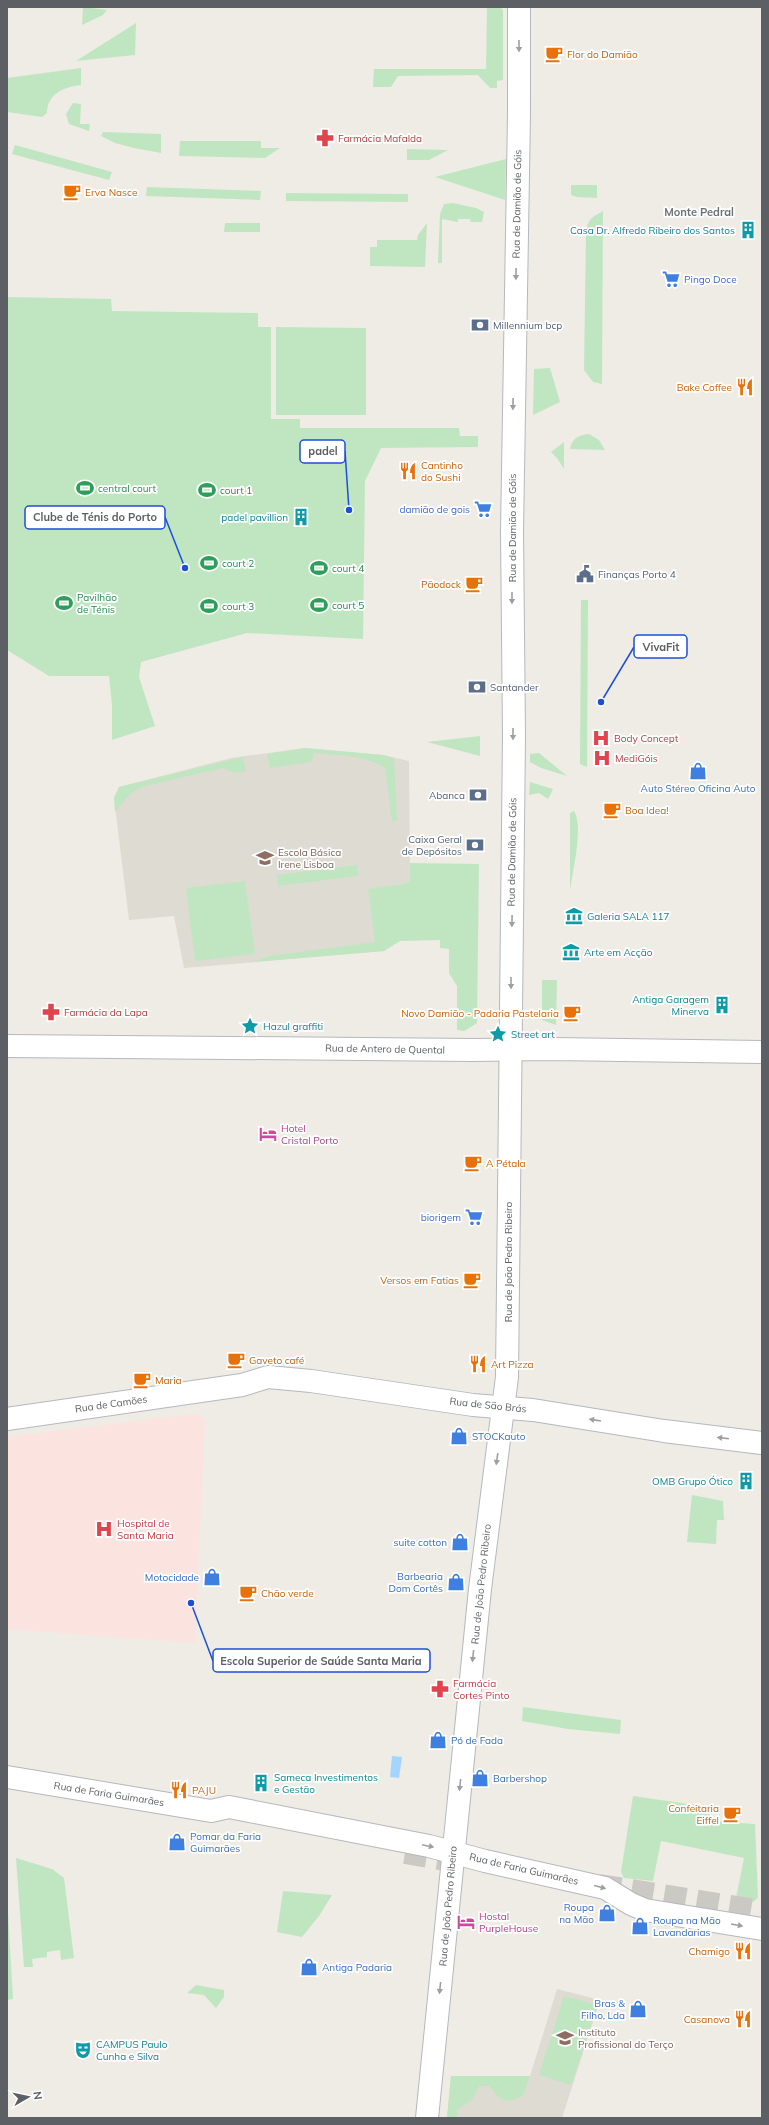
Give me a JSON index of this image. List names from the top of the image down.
{
  "streets": {
    "main road": [
      "Rua de Damião de Góis",
      "Rua de Antero de Quental",
      "Rua de João Pedro Ribeiro",
      "Rua de Camões",
      "Rua de São Brás",
      "Rua de Faria Guimarães"
    ]
  },
  "crossings": [
    ["Rua de Damião de Góis", "Rua de Antero de Quental"],
    ["Rua de Damião de Góis", "Rua de João Pedro Ribeiro"],
    ["Rua de Antero de Quental", "Rua de João Pedro Ribeiro"],
    ["Rua de João Pedro Ribeiro", "Rua de São Brás"],
    ["Rua de João Pedro Ribeiro", "Rua de Faria Guimarães"],
    ["Rua de Camões", "Rua de São Brás"]
  ],
  "one_way": ["Rua de Damião de Góis", "Rua de João Pedro Ribeiro", "Rua de São Brás"],
  "districts": ["Monte Pedral"],
  "places": {
    "cafe": [
      "Flor do Damião",
      "Erva Nasce",
      "Pãodock",
      "Boa Idea!",
      "Novo Damião - Padaria Pastelaria",
      "A Pétala",
      "Versos em Fatias",
      "Gaveto café",
      "Maria",
      "Chão verde",
      "Confeitaria Eiffel"
    ],
    "pharmacy": ["Farmácia Mafalda", "Farmácia da Lapa", "Farmácia Cortes Pinto"],
    "building": [
      "Casa Dr. Alfredo Ribeiro dos Santos",
      "padel pavillion",
      "Antiga Garagem Minerva",
      "OMB Grupo Ótico",
      "Sameca Investimentos e Gestão"
    ],
    "supermarket": ["Pingo Doce", "damião de gois", "biorigem"],
    "bank": [
      "Millennium bcp",
      "Santander",
      "Abanca",
      "Caixa Geral de Depósitos"
    ],
    "restaurant": [
      "Bake Coffee",
      "Cantinho do Sushi",
      "Art Pizza",
      "PAJU",
      "Chamigo",
      "Casanova"
    ],
    "sports": [
      "central court",
      "court 1",
      "court 2",
      "court 4",
      "Pavilhão de Ténis",
      "court 5",
      "court 3"
    ],
    "other": [
      "padel",
      "Clube de Ténis do Porto",
      "VivaFit",
      "Escola Superior de Saúde Santa Maria"
    ],
    "public building": ["Finanças Porto 4"],
    "hospital": ["Body Concept", "MediGóis", "Hospital de Santa Maria"],
    "shop": [
      "Auto Stéreo Oficina Auto",
      "STOCKauto",
      "suite cotton",
      "Motocidade",
      "Barbearia Dom Cortês",
      "Pó de Fada",
      "Barbershop",
      "Pomar da Faria Guimarães",
      "Roupa na Mão",
      "Roupa na Mão Lavandarias",
      "Antiga Padaria",
      "Bras & Filho, Lda"
    ],
    "school or university": ["Escola Básica Irene Lisboa", "Instituto Profissional do Terço"],
    "museum": ["Galeria SALA 117", "Arte em Acção"],
    "place": ["Hazul graffiti", "Street art"],
    "hotel": ["Hotel Cristal Porto", "Hostal PurpleHouse"],
    "theatre": ["CAMPUS Paulo Cunha e Silva"]
  },
  "north": "right"
}
